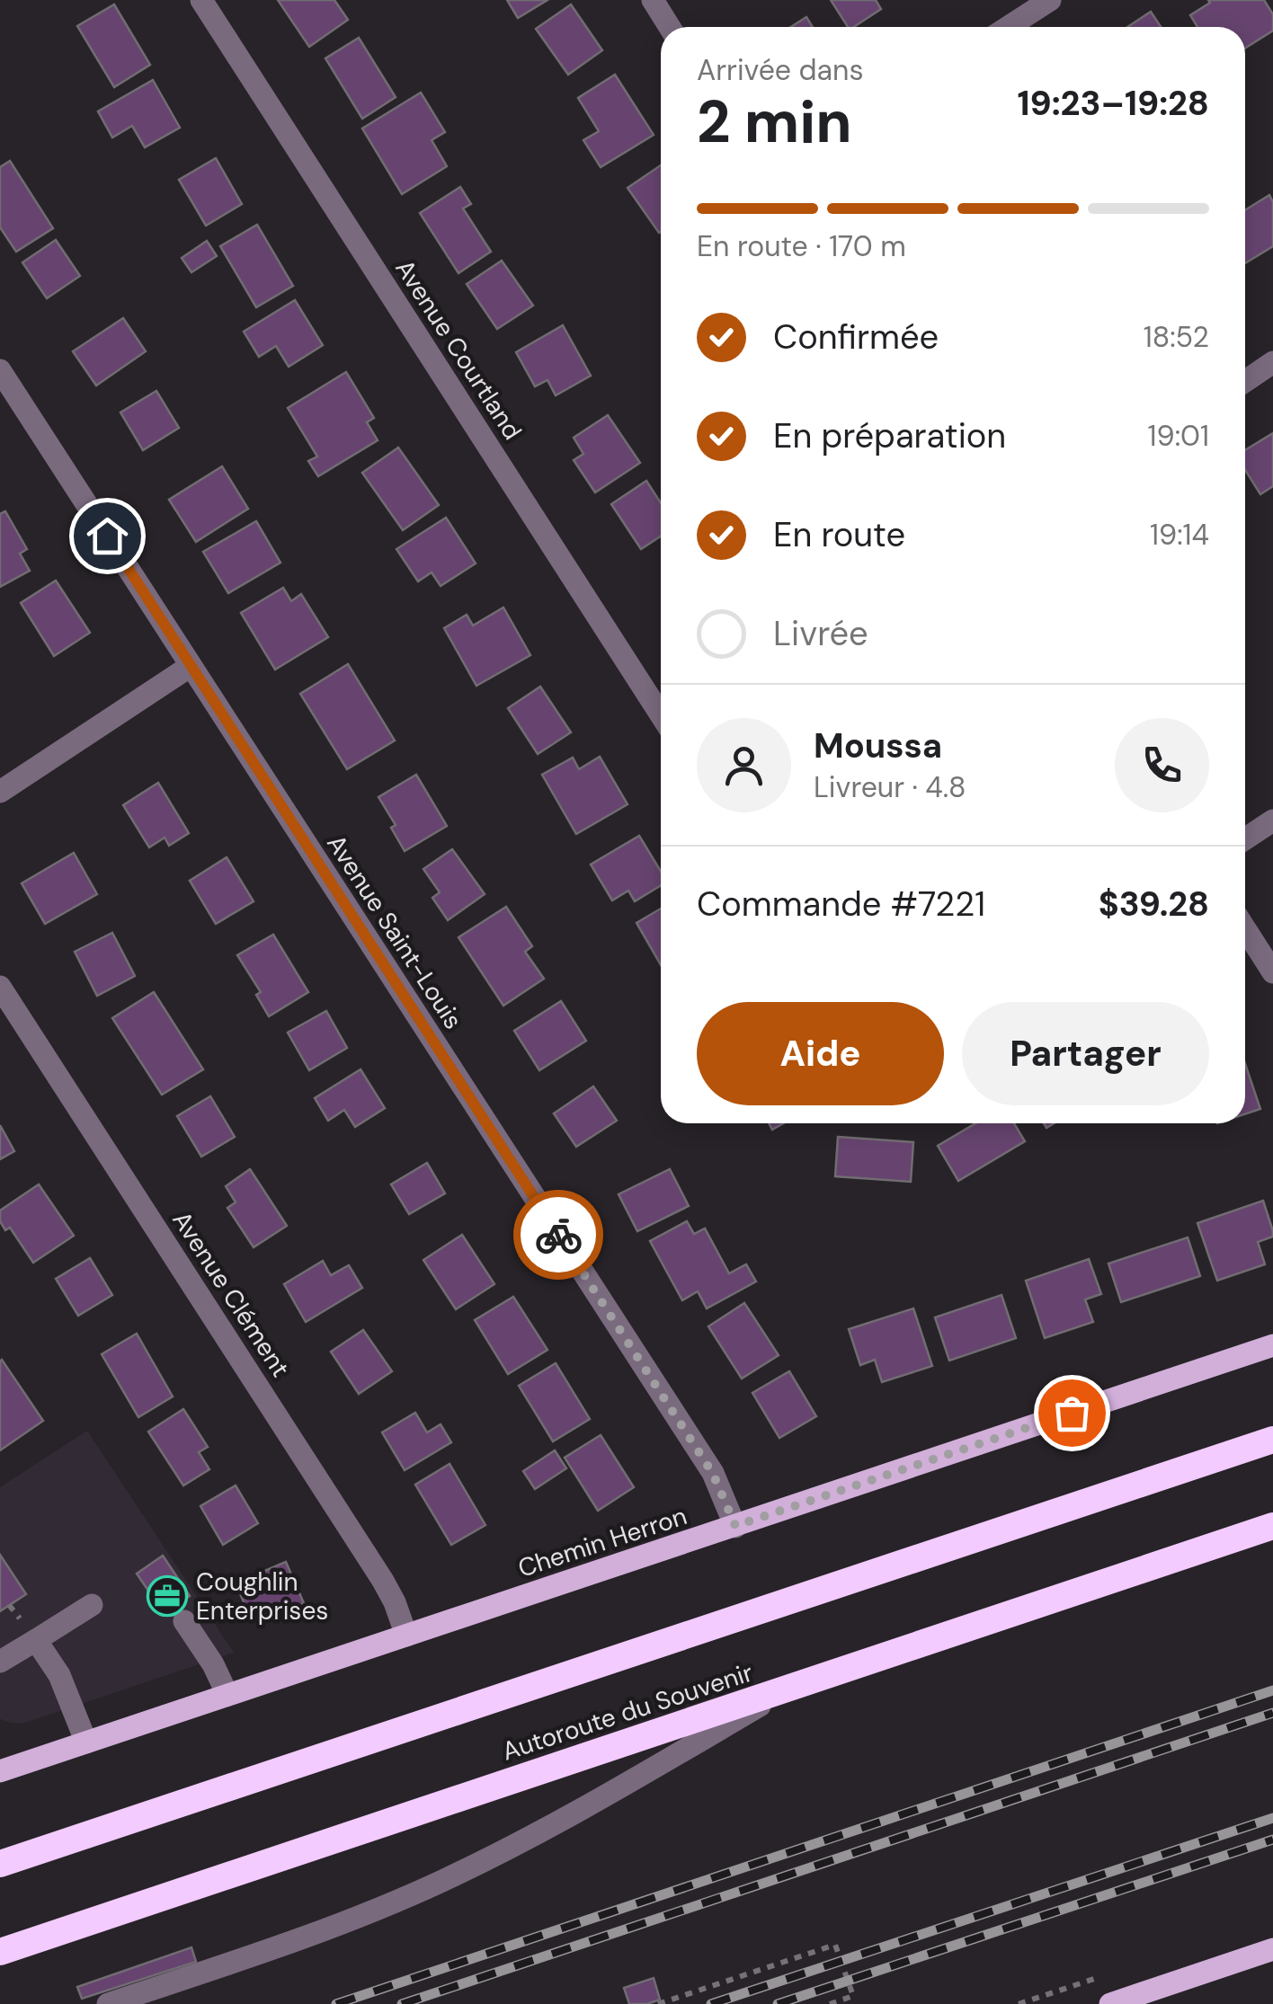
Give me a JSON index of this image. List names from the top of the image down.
{
  "streets": {
    "highway": ["Autoroute du Souvenir"],
    "main road": ["Chemin Herron"],
    "street": ["Avenue Courtland", "Avenue Saint-Louis", "Avenue Clément"]
  },
  "crossings": [
    ["Avenue Saint-Louis", "Chemin Herron"],
    ["Avenue Clément", "Chemin Herron"]
  ],
  "places": {
    "office": ["Coughlin Enterprises"]
  },
  "page": {
    "heading": ["2 min", "Arrivée dans", "19:23–19:28"],
    "panel": [
      "Moussa",
      "Livreur · 4.8",
      "Commande #7221",
      "$39.28"
    ],
    "bar": "En route · 170 m",
    "list": [
      ["Confirmée", "18:52"],
      ["En préparation", "19:01"],
      ["En route", "19:14"],
      "Livrée"
    ],
    "buttons": ["Aide", "Partager"]
  }
}
